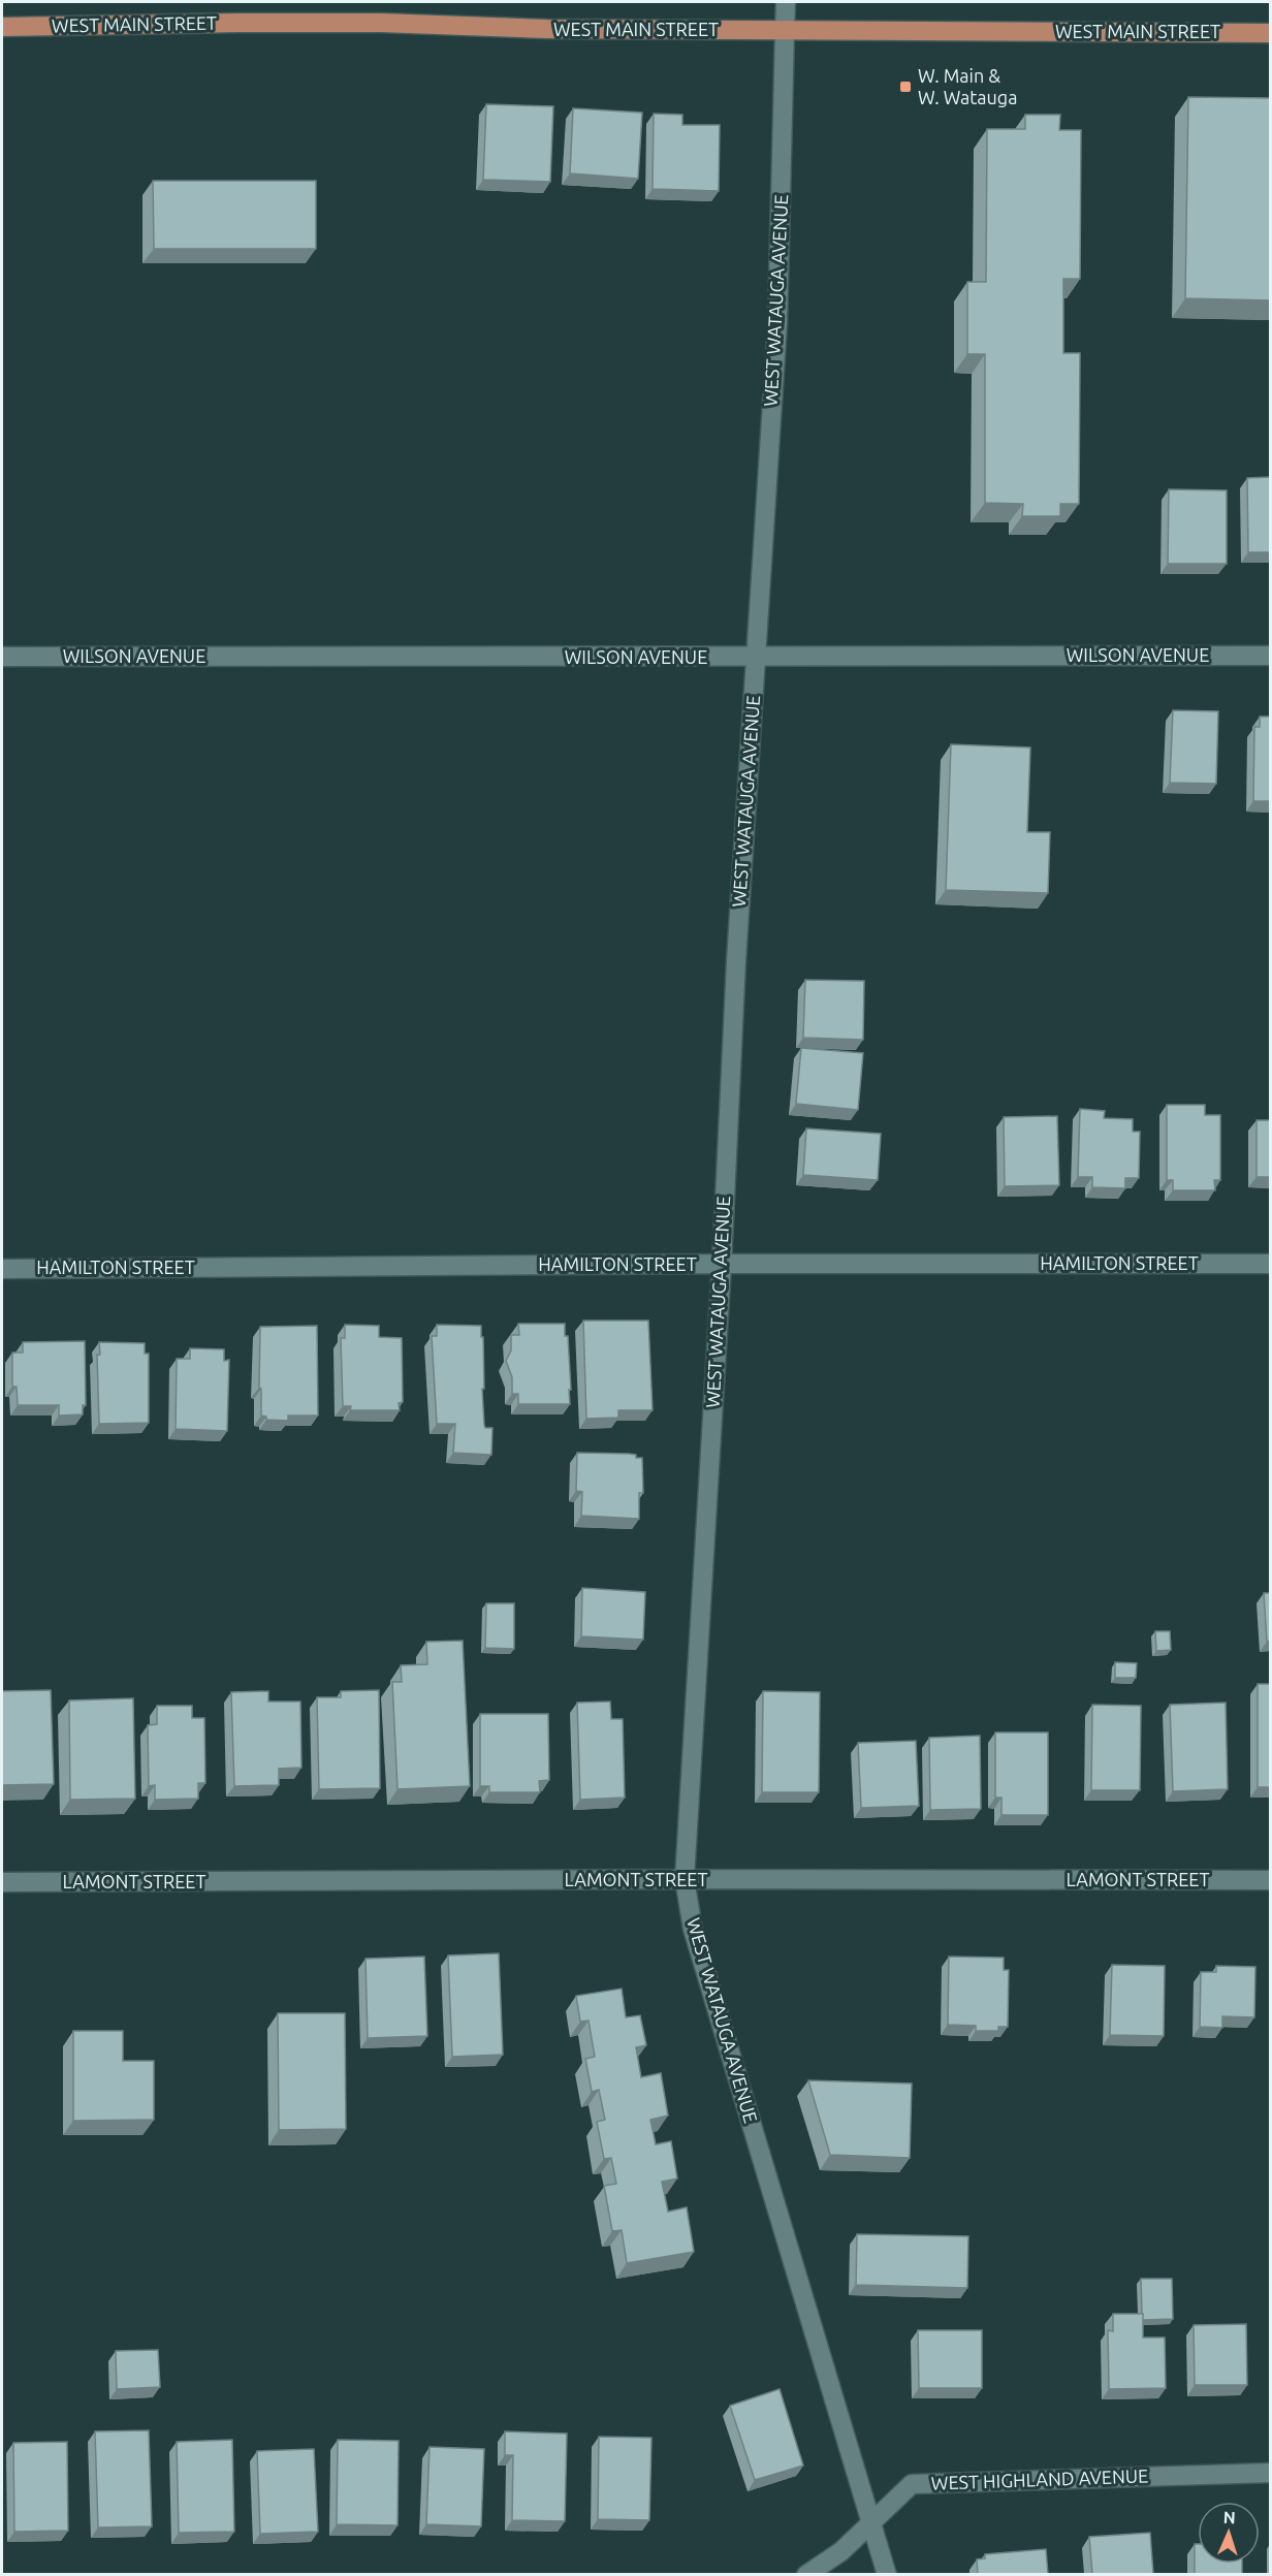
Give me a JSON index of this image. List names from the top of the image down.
{
  "streets": {
    "main road": ["WEST MAIN STREET"],
    "street": [
      "WEST WATAUGA AVENUE",
      "WILSON AVENUE",
      "HAMILTON STREET",
      "LAMONT STREET",
      "WEST HIGHLAND AVENUE"
    ]
  },
  "crossings": [
    ["WEST MAIN STREET", "WEST WATAUGA AVENUE"],
    ["WEST WATAUGA AVENUE", "WILSON AVENUE"],
    ["WEST WATAUGA AVENUE", "HAMILTON STREET"],
    ["WEST WATAUGA AVENUE", "LAMONT STREET"],
    ["WEST WATAUGA AVENUE", "WEST HIGHLAND AVENUE"]
  ],
  "places": {
    "transit": ["W. Main & W. Watauga"]
  },
  "north": "top"
}
